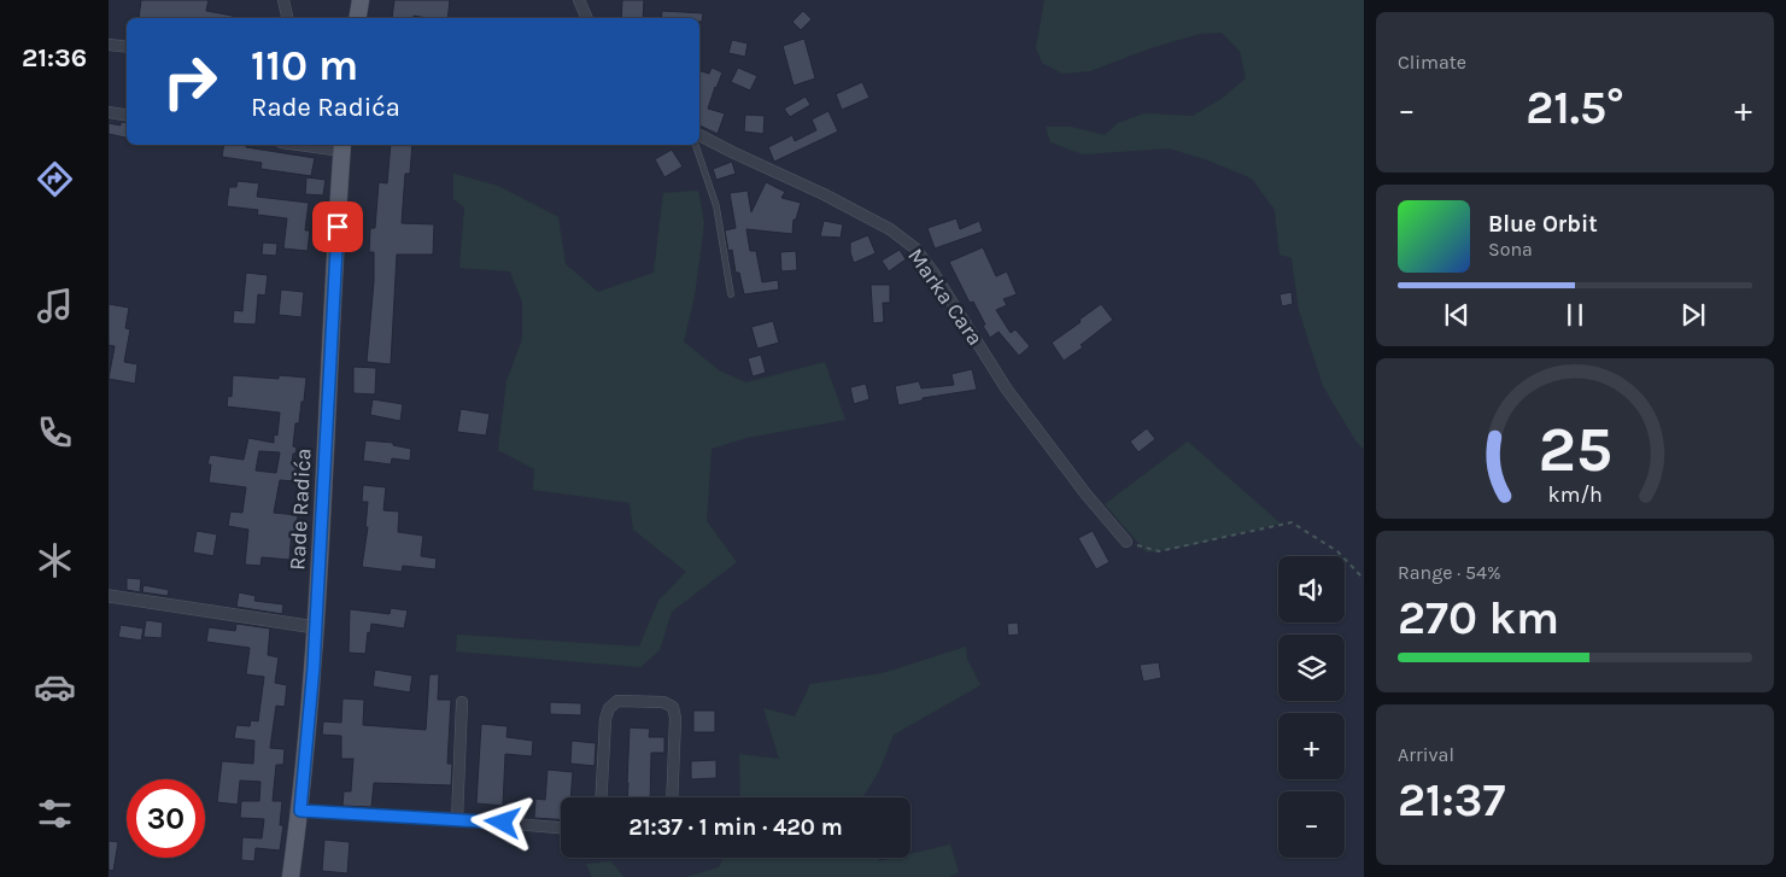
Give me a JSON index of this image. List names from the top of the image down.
{
  "streets": {
    "main road": ["Rade Radića"],
    "street": ["Marka Cara"]
  },
  "page": {
    "tabs": "21:36",
    "tile": [
      "Climate",
      ["Range · 54%", "270 km"],
      ["Arrival", "21:37"]
    ],
    "turn": ["110 m", "Rade Radića"],
    "heat": ["−", "21.5°", "+"],
    "song": ["Blue Orbit", "Sona"],
    "map_buttons": ["+", "−"],
    "limit": "30",
    "trip": "21:37 · 1 min · 420 m",
    "gauge": ["25", "km/h"]
  }
}
